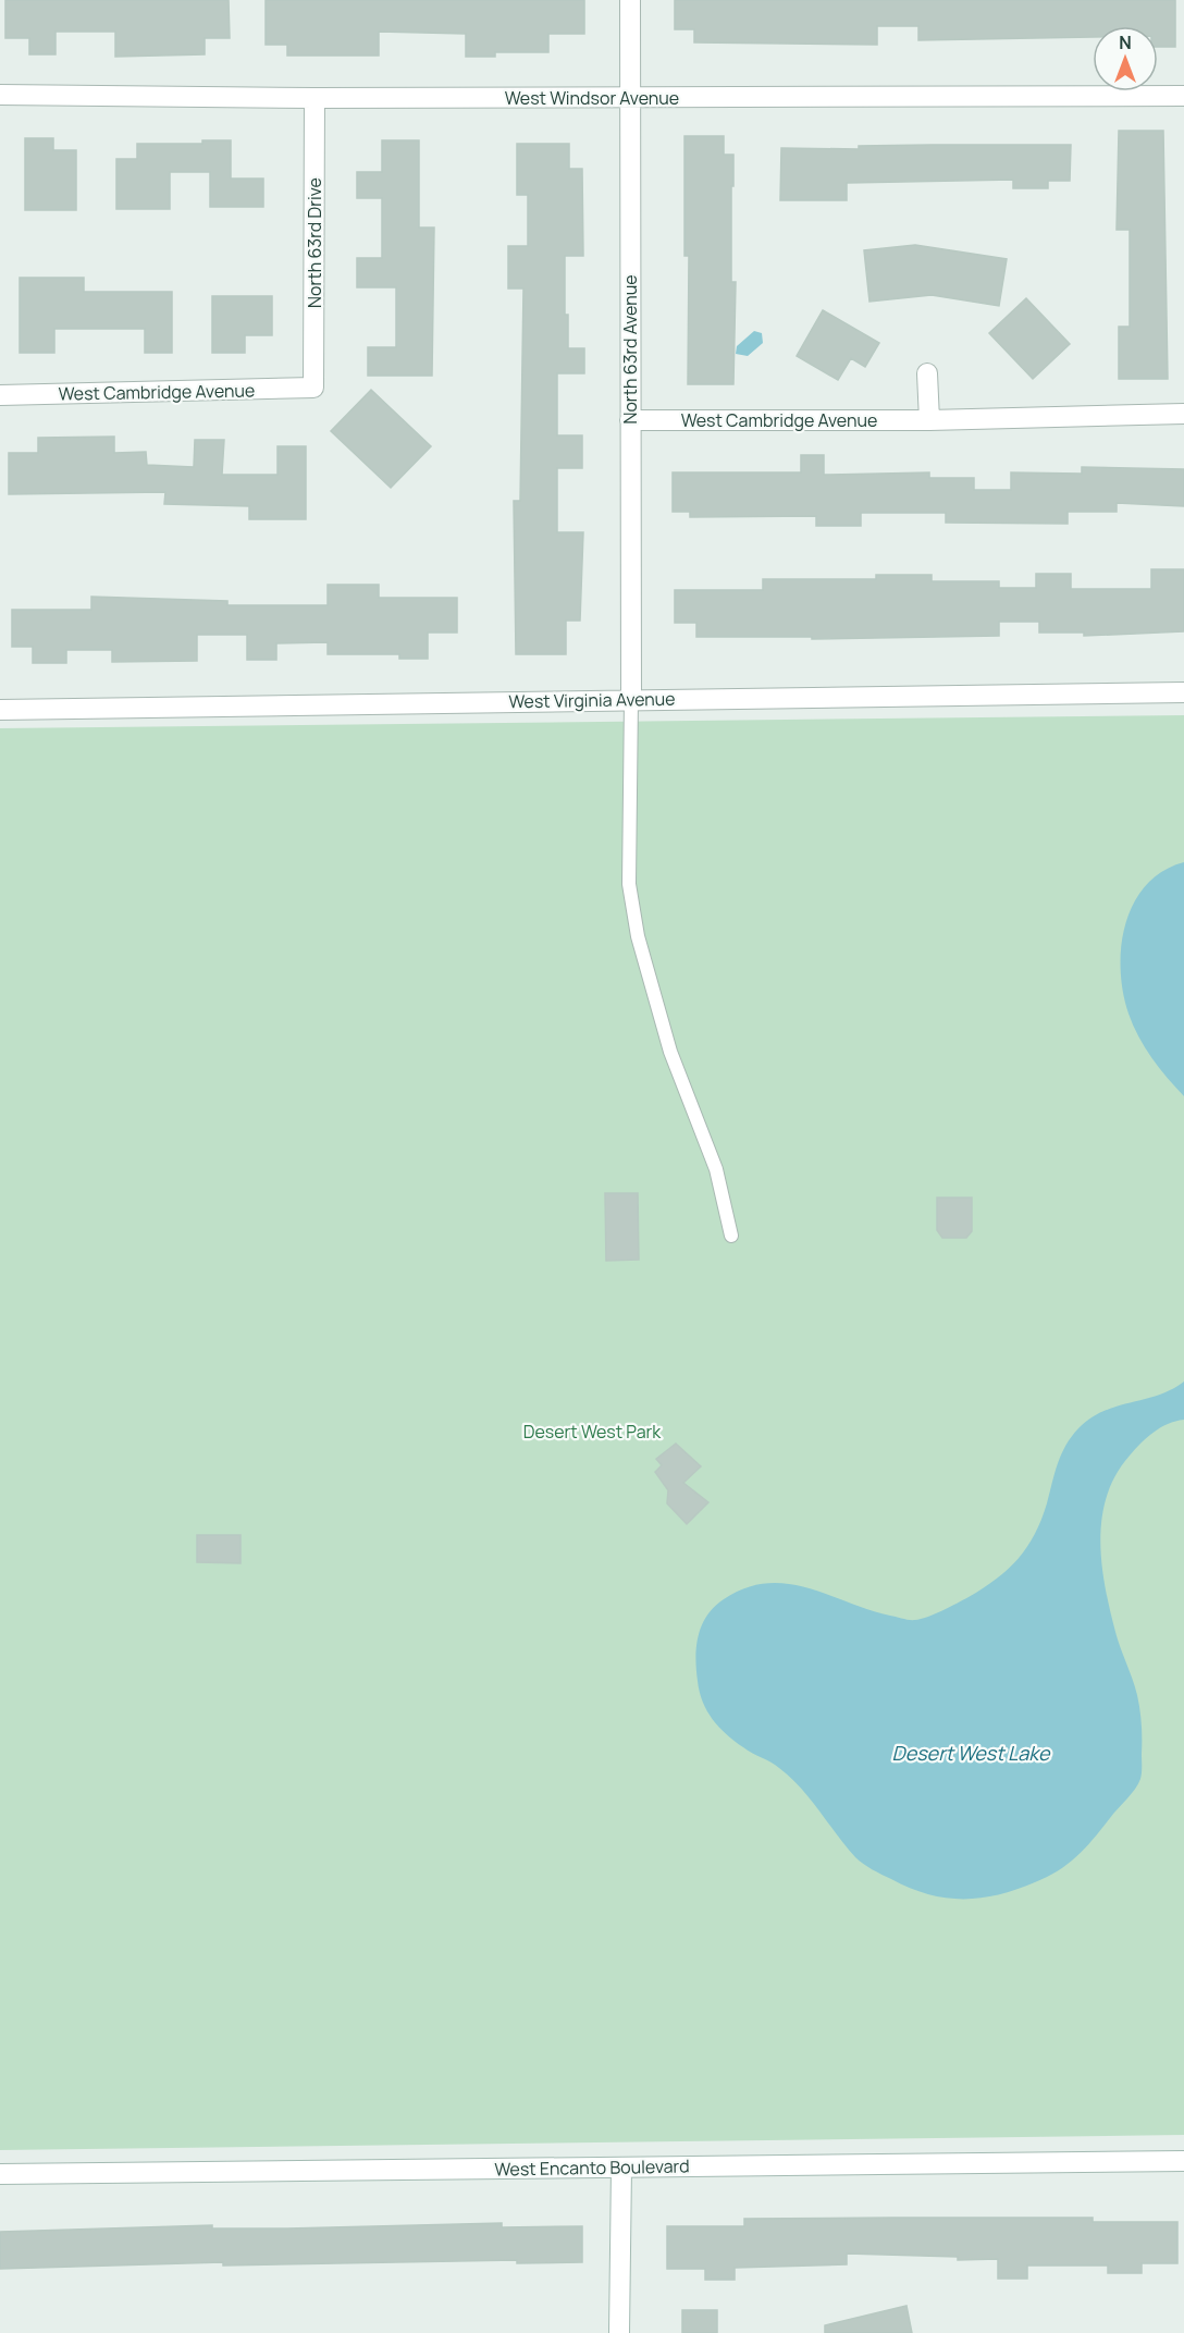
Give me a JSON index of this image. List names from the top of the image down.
{
  "streets": {
    "street": [
      "West Windsor Avenue",
      "North 63rd Drive",
      "North 63rd Avenue",
      "West Cambridge Avenue",
      "West Virginia Avenue",
      "West Encanto Boulevard"
    ]
  },
  "crossings": [
    ["West Windsor Avenue", "North 63rd Drive"],
    ["West Windsor Avenue", "North 63rd Avenue"],
    ["North 63rd Drive", "West Cambridge Avenue"],
    ["North 63rd Avenue", "West Cambridge Avenue"],
    ["North 63rd Avenue", "West Virginia Avenue"]
  ],
  "water": ["Desert West Lake"],
  "parks": ["Desert West Park"],
  "north": "top"
}
